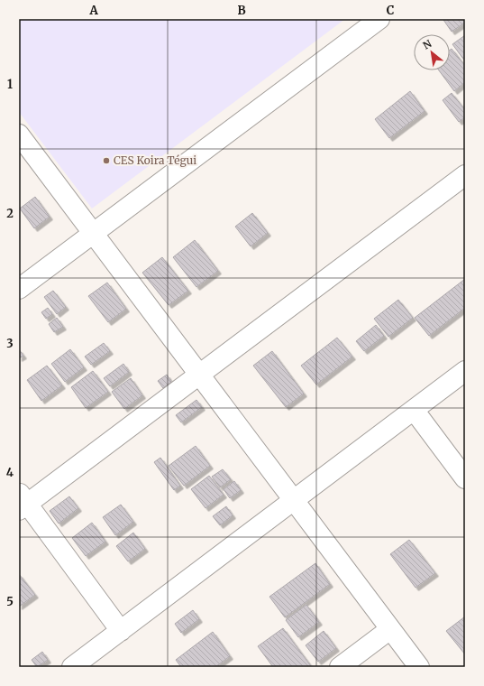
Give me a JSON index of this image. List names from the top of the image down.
{
  "places": ["CES Koira Tégui"],
  "north": "top left",
  "grid": {
    "columns": ["A", "B", "C"],
    "rows": [
      "1",
      "2",
      "3",
      "4",
      "5"
    ]
  }
}
